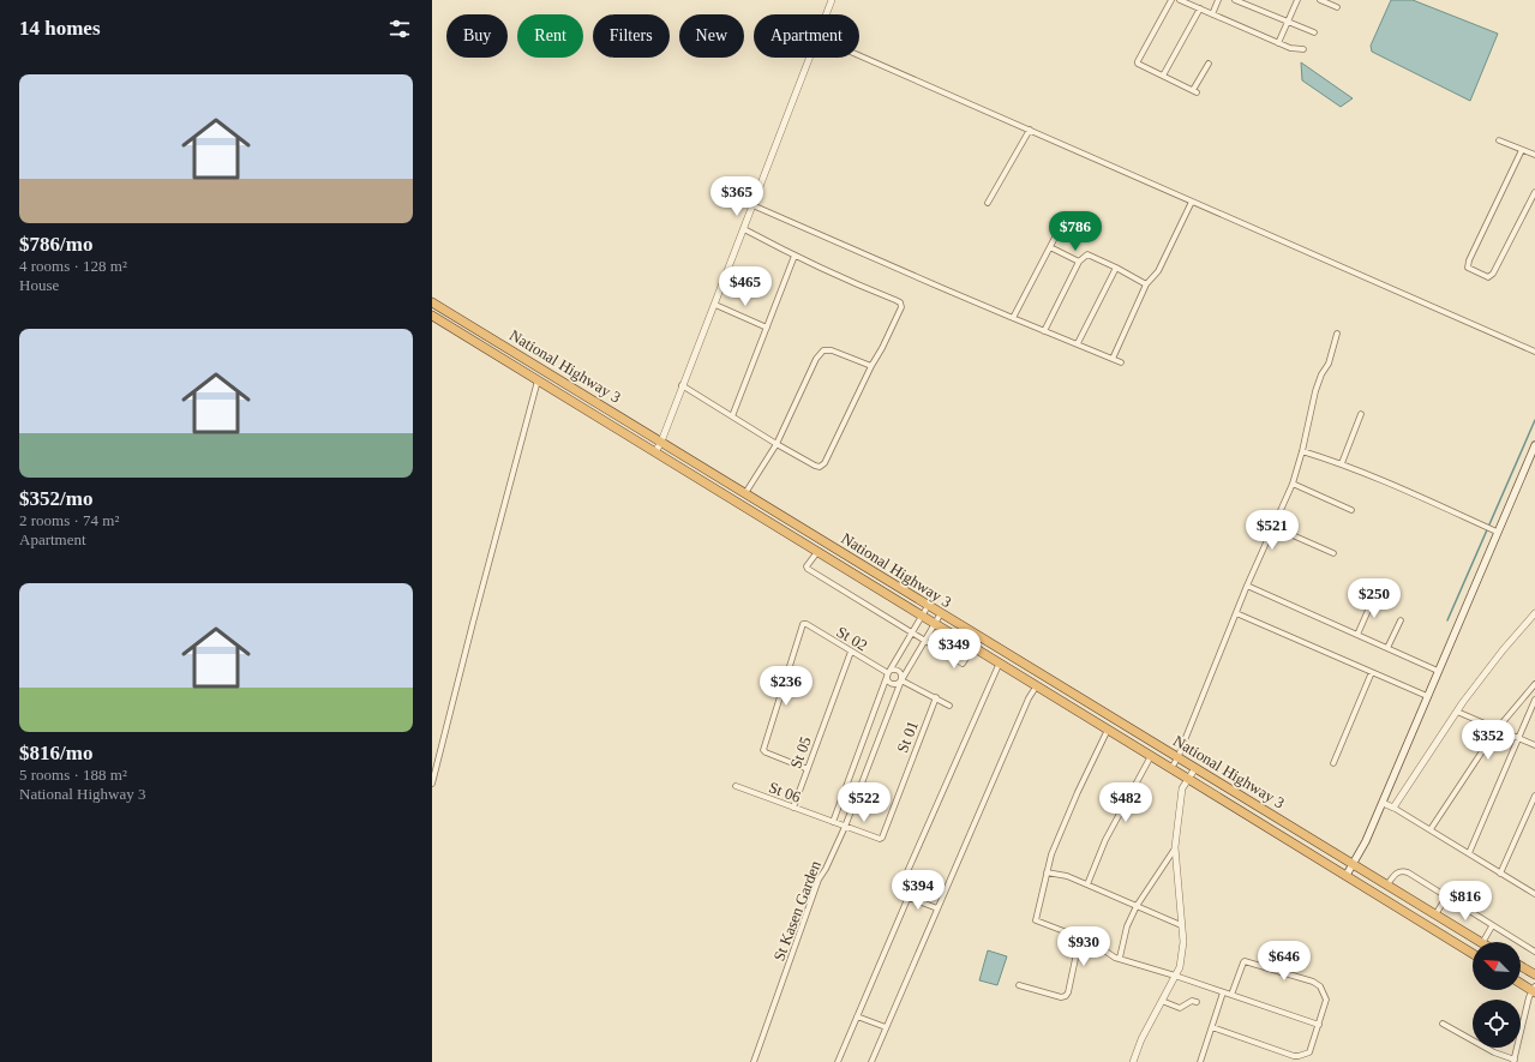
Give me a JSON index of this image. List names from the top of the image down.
{
  "streets": {
    "highway": ["National Highway 3"],
    "street": [
      "St 02",
      "St 01",
      "St 05",
      "St 06",
      "St Kasen Garden"
    ]
  },
  "crossings": [
    ["National Highway 3", "St Kasen Garden"],
    ["St 02", "St 05"],
    ["St 02", "St Kasen Garden"],
    ["St 01", "St 06"],
    ["St 05", "St 06"],
    ["St 06", "St Kasen Garden"]
  ],
  "north": "top left",
  "page": {
    "heading": "14 homes",
    "chip": [
      "Buy",
      "Rent",
      "Filters",
      "New",
      "Apartment"
    ],
    "list": [
      {
        "name": "$786/mo",
        "note": "4 rooms · 128 m² · House"
      },
      {
        "name": "$352/mo",
        "note": "2 rooms · 74 m² · Apartment"
      },
      {
        "name": "$816/mo",
        "note": "5 rooms · 188 m² · National Highway 3"
      }
    ],
    "price": [
      "$365",
      "$786",
      "$465",
      "$521",
      "$250",
      "$349",
      "$236",
      "$352",
      "$522",
      "$482",
      "$394",
      "$816",
      "$930",
      "$646"
    ]
  }
}
